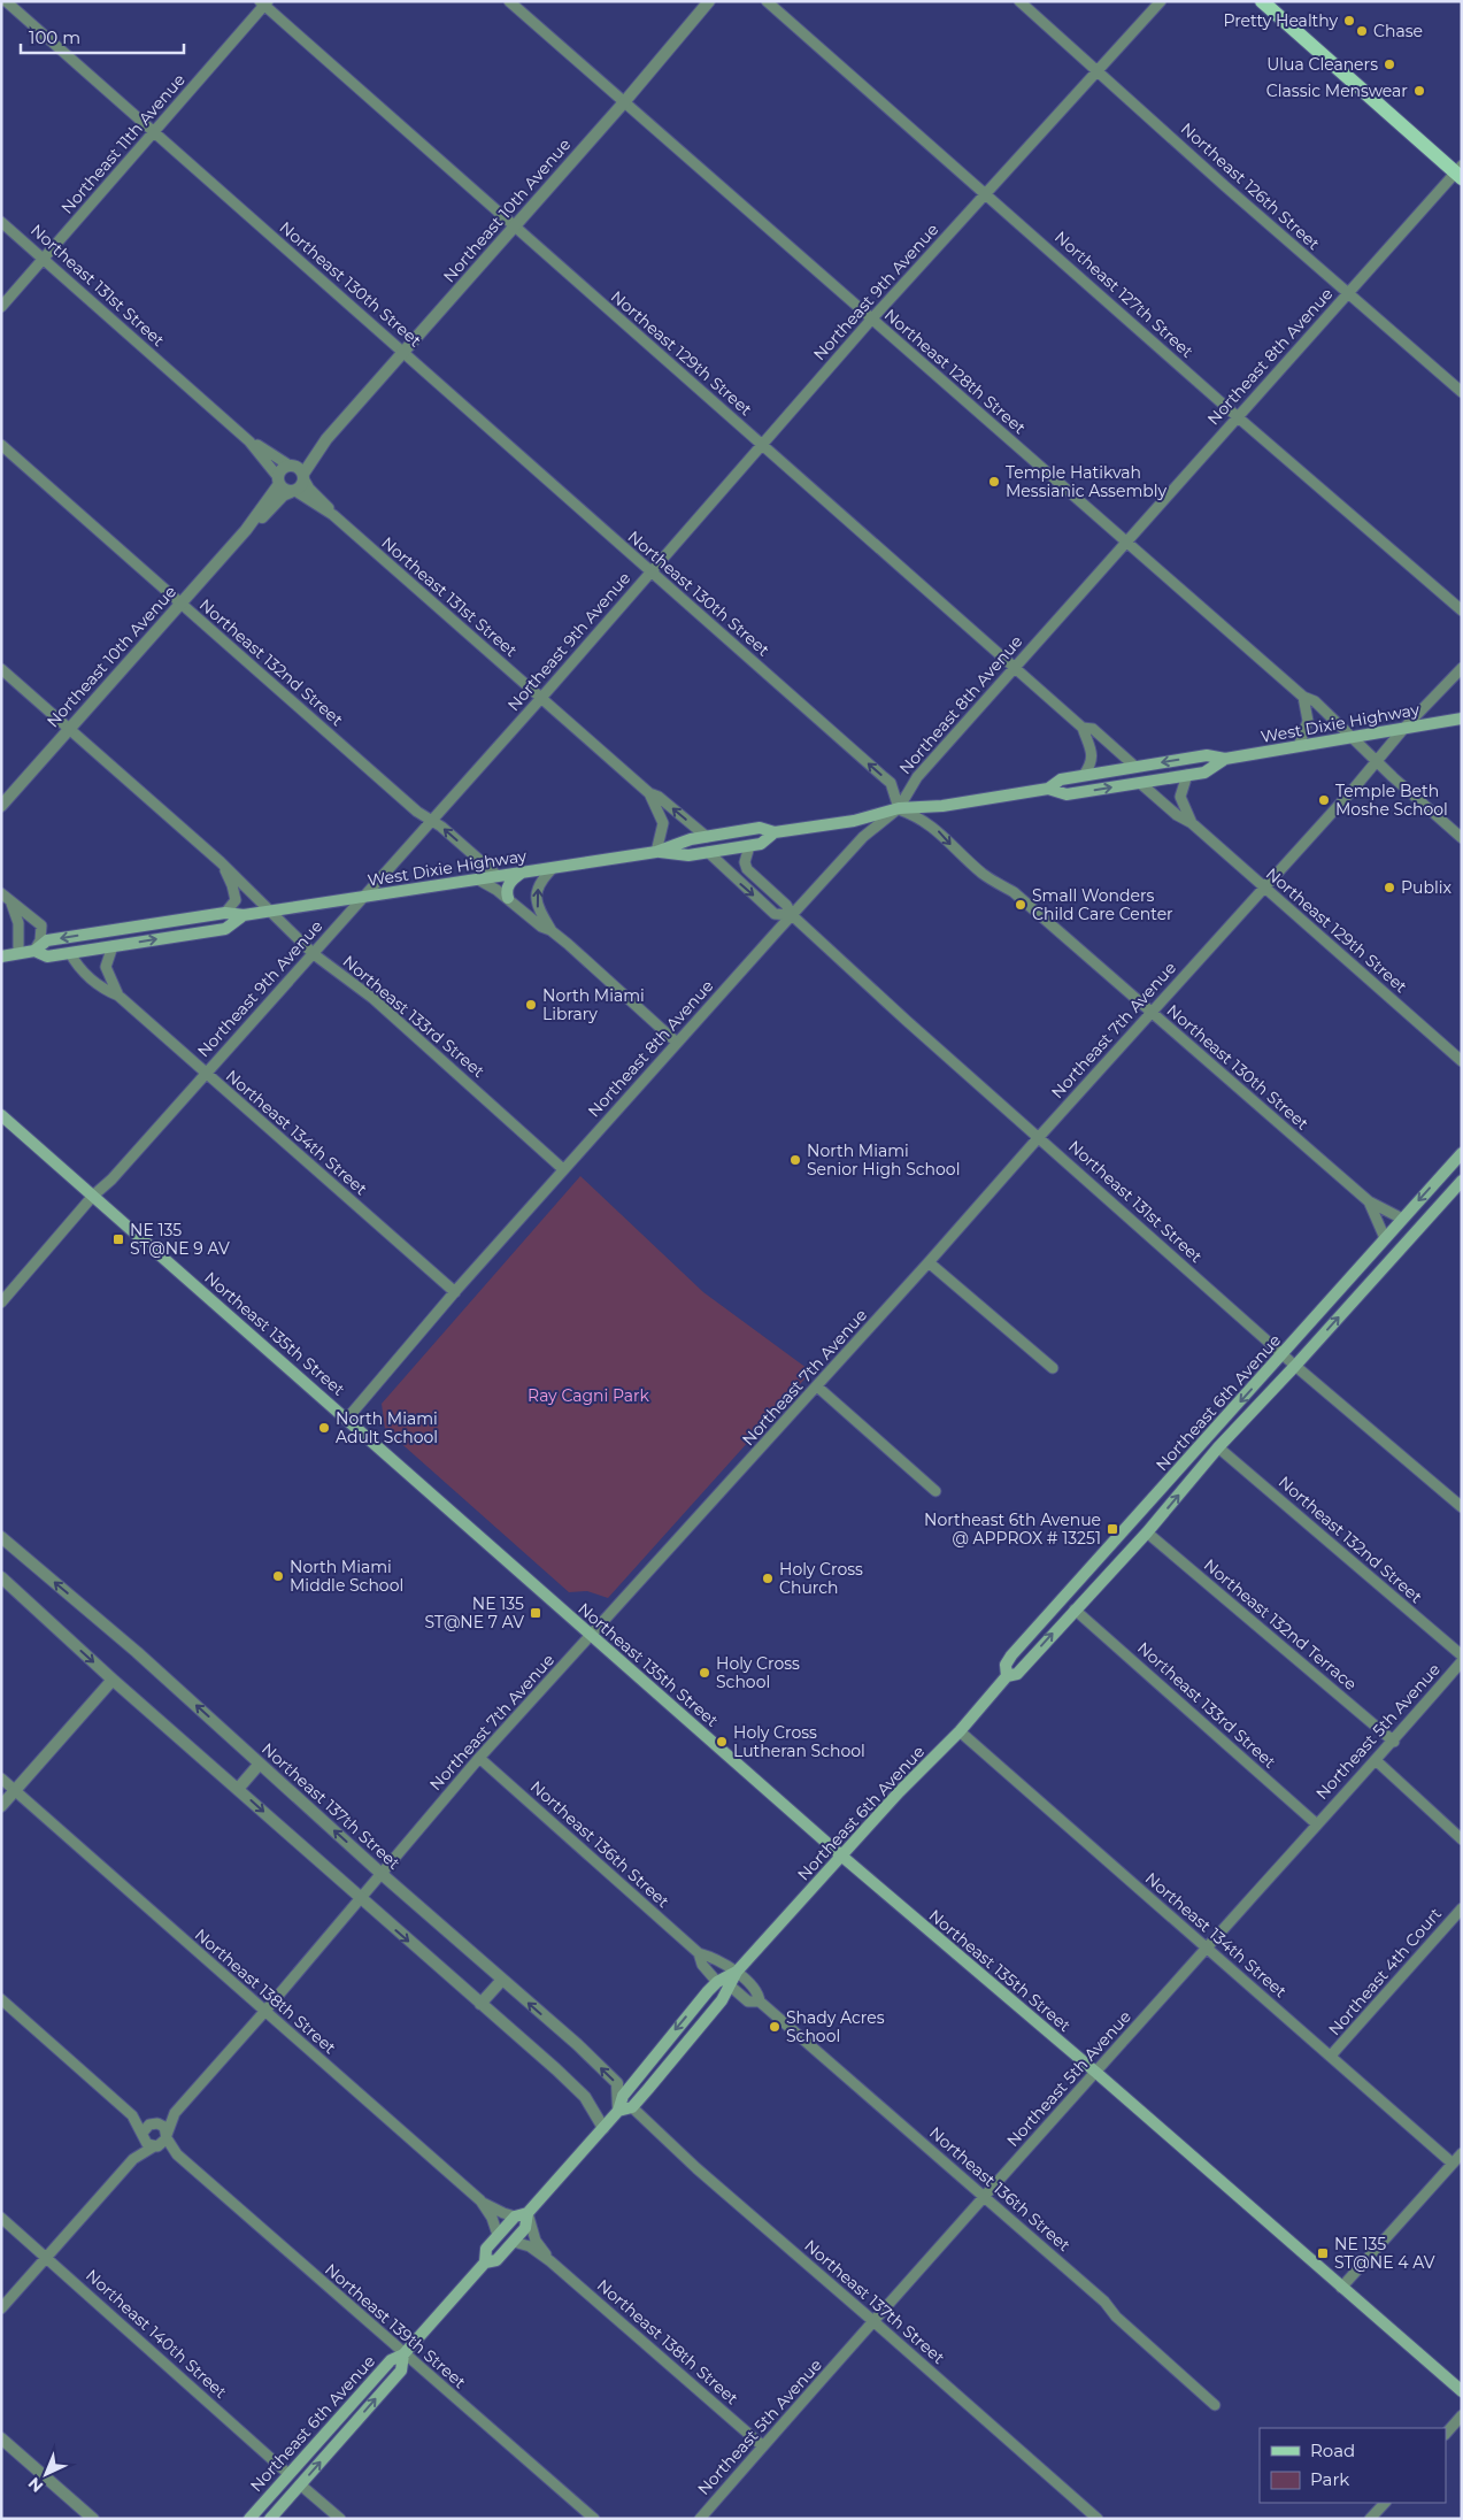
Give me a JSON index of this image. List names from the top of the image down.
{
  "streets": {
    "main road": ["West Dixie Highway", "Northeast 135th Street", "Northeast 6th Avenue"],
    "street": [
      "Northeast 11th Avenue",
      "Northeast 126th Street",
      "Northeast 10th Avenue",
      "Northeast 130th Street",
      "Northeast 131st Street",
      "Northeast 9th Avenue",
      "Northeast 127th Street",
      "Northeast 129th Street",
      "Northeast 8th Avenue",
      "Northeast 128th Street",
      "Northeast 132nd Street",
      "Northeast 133rd Street",
      "Northeast 7th Avenue",
      "Northeast 134th Street",
      "Northeast 132nd Terrace",
      "Northeast 5th Avenue",
      "Northeast 137th Street",
      "Northeast 136th Street",
      "Northeast 4th Court",
      "Northeast 138th Street",
      "Northeast 139th Street",
      "Northeast 140th Street"
    ]
  },
  "crossings": [
    ["Northeast 11th Avenue", "Northeast 130th Street"],
    ["Northeast 11th Avenue", "Northeast 131st Street"],
    ["Northeast 11th Avenue", "Northeast 129th Street"],
    ["Northeast 126th Street", "Northeast 9th Avenue"],
    ["Northeast 126th Street", "Northeast 8th Avenue"],
    ["Northeast 10th Avenue", "Northeast 130th Street"],
    ["Northeast 10th Avenue", "Northeast 131st Street"],
    ["Northeast 10th Avenue", "Northeast 129th Street"],
    ["Northeast 10th Avenue", "Northeast 128th Street"],
    ["Northeast 10th Avenue", "Northeast 132nd Street"],
    ["Northeast 10th Avenue", "Northeast 133rd Street"],
    ["Northeast 130th Street", "Northeast 9th Avenue"],
    ["Northeast 130th Street", "Northeast 8th Avenue"],
    ["Northeast 130th Street", "West Dixie Highway"],
    ["Northeast 130th Street", "Northeast 7th Avenue"],
    ["Northeast 130th Street", "Northeast 6th Avenue"],
    ["Northeast 131st Street", "Northeast 9th Avenue"],
    ["Northeast 131st Street", "Northeast 8th Avenue"],
    ["Northeast 131st Street", "West Dixie Highway"],
    ["Northeast 131st Street", "Northeast 7th Avenue"],
    ["Northeast 131st Street", "Northeast 6th Avenue"],
    ["Northeast 9th Avenue", "Northeast 127th Street"],
    ["Northeast 9th Avenue", "Northeast 129th Street"],
    ["Northeast 9th Avenue", "Northeast 128th Street"],
    ["Northeast 9th Avenue", "Northeast 132nd Street"],
    ["Northeast 9th Avenue", "West Dixie Highway"],
    ["Northeast 9th Avenue", "Northeast 133rd Street"],
    ["Northeast 9th Avenue", "Northeast 134th Street"],
    ["Northeast 9th Avenue", "Northeast 135th Street"],
    ["Northeast 127th Street", "Northeast 8th Avenue"],
    ["Northeast 129th Street", "Northeast 8th Avenue"],
    ["Northeast 129th Street", "West Dixie Highway"],
    ["Northeast 129th Street", "Northeast 7th Avenue"],
    ["Northeast 8th Avenue", "Northeast 128th Street"],
    ["Northeast 8th Avenue", "West Dixie Highway"],
    ["Northeast 8th Avenue", "Northeast 133rd Street"],
    ["Northeast 8th Avenue", "Northeast 134th Street"],
    ["Northeast 8th Avenue", "Northeast 135th Street"],
    ["Northeast 128th Street", "West Dixie Highway"],
    ["Northeast 128th Street", "Northeast 7th Avenue"],
    ["Northeast 132nd Street", "West Dixie Highway"],
    ["Northeast 132nd Street", "Northeast 6th Avenue"],
    ["West Dixie Highway", "Northeast 133rd Street"],
    ["West Dixie Highway", "Northeast 7th Avenue"],
    ["West Dixie Highway", "Northeast 134th Street"],
    ["Northeast 133rd Street", "Northeast 6th Avenue"],
    ["Northeast 133rd Street", "Northeast 5th Avenue"],
    ["Northeast 7th Avenue", "Northeast 135th Street"],
    ["Northeast 7th Avenue", "Northeast 137th Street"],
    ["Northeast 7th Avenue", "Northeast 136th Street"],
    ["Northeast 7th Avenue", "Northeast 138th Street"],
    ["Northeast 7th Avenue", "Northeast 139th Street"],
    ["Northeast 134th Street", "Northeast 6th Avenue"],
    ["Northeast 134th Street", "Northeast 5th Avenue"],
    ["Northeast 134th Street", "Northeast 4th Court"],
    ["Northeast 135th Street", "Northeast 6th Avenue"],
    ["Northeast 135th Street", "Northeast 5th Avenue"],
    ["Northeast 6th Avenue", "Northeast 132nd Terrace"],
    ["Northeast 6th Avenue", "Northeast 137th Street"],
    ["Northeast 6th Avenue", "Northeast 136th Street"],
    ["Northeast 6th Avenue", "Northeast 138th Street"],
    ["Northeast 6th Avenue", "Northeast 139th Street"],
    ["Northeast 6th Avenue", "Northeast 140th Street"],
    ["Northeast 132nd Terrace", "Northeast 5th Avenue"],
    ["Northeast 5th Avenue", "Northeast 137th Street"],
    ["Northeast 5th Avenue", "Northeast 136th Street"],
    ["Northeast 5th Avenue", "Northeast 138th Street"]
  ],
  "parks": ["Ray Cagni Park"],
  "places": {
    "other": [
      "Pretty Healthy",
      "Chase",
      "Ulua Cleaners",
      "Classic Menswear",
      "Temple Hatikvah Messianic Assembly",
      "Temple Beth Moshe School",
      "Publix",
      "Small Wonders Child Care Center",
      "North Miami Library",
      "North Miami Senior High School",
      "North Miami Adult School",
      "North Miami Middle School",
      "Holy Cross Church",
      "Holy Cross School",
      "Holy Cross Lutheran School",
      "Shady Acres School"
    ],
    "transit": [
      "NE 135 ST@NE 9 AV",
      "Northeast 6th Avenue @ APPROX # 13251",
      "NE 135 ST@NE 7 AV",
      "NE 135 ST@NE 4 AV"
    ]
  },
  "legend": ["Road", "Park"],
  "scale_bar": "100 m",
  "north": "bottom left"
}
